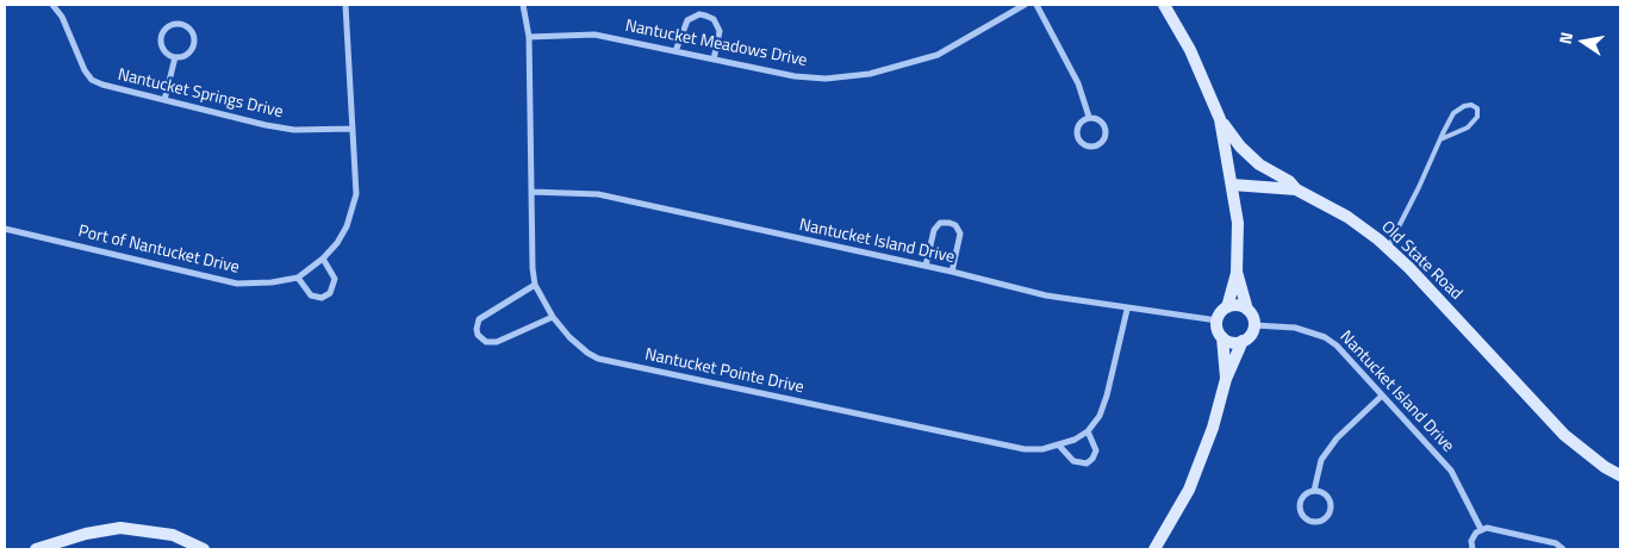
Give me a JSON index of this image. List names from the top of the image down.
{
  "streets": {
    "street": [
      "Nantucket Meadows Drive",
      "Nantucket Springs Drive",
      "Nantucket Island Drive",
      "Port of Nantucket Drive",
      "Old State Road",
      "Nantucket Pointe Drive"
    ]
  },
  "crossings": [
    ["Nantucket Meadows Drive", "Nantucket Pointe Drive"],
    ["Nantucket Springs Drive", "Port of Nantucket Drive"],
    ["Nantucket Island Drive", "Nantucket Pointe Drive"]
  ],
  "north": "left"
}
